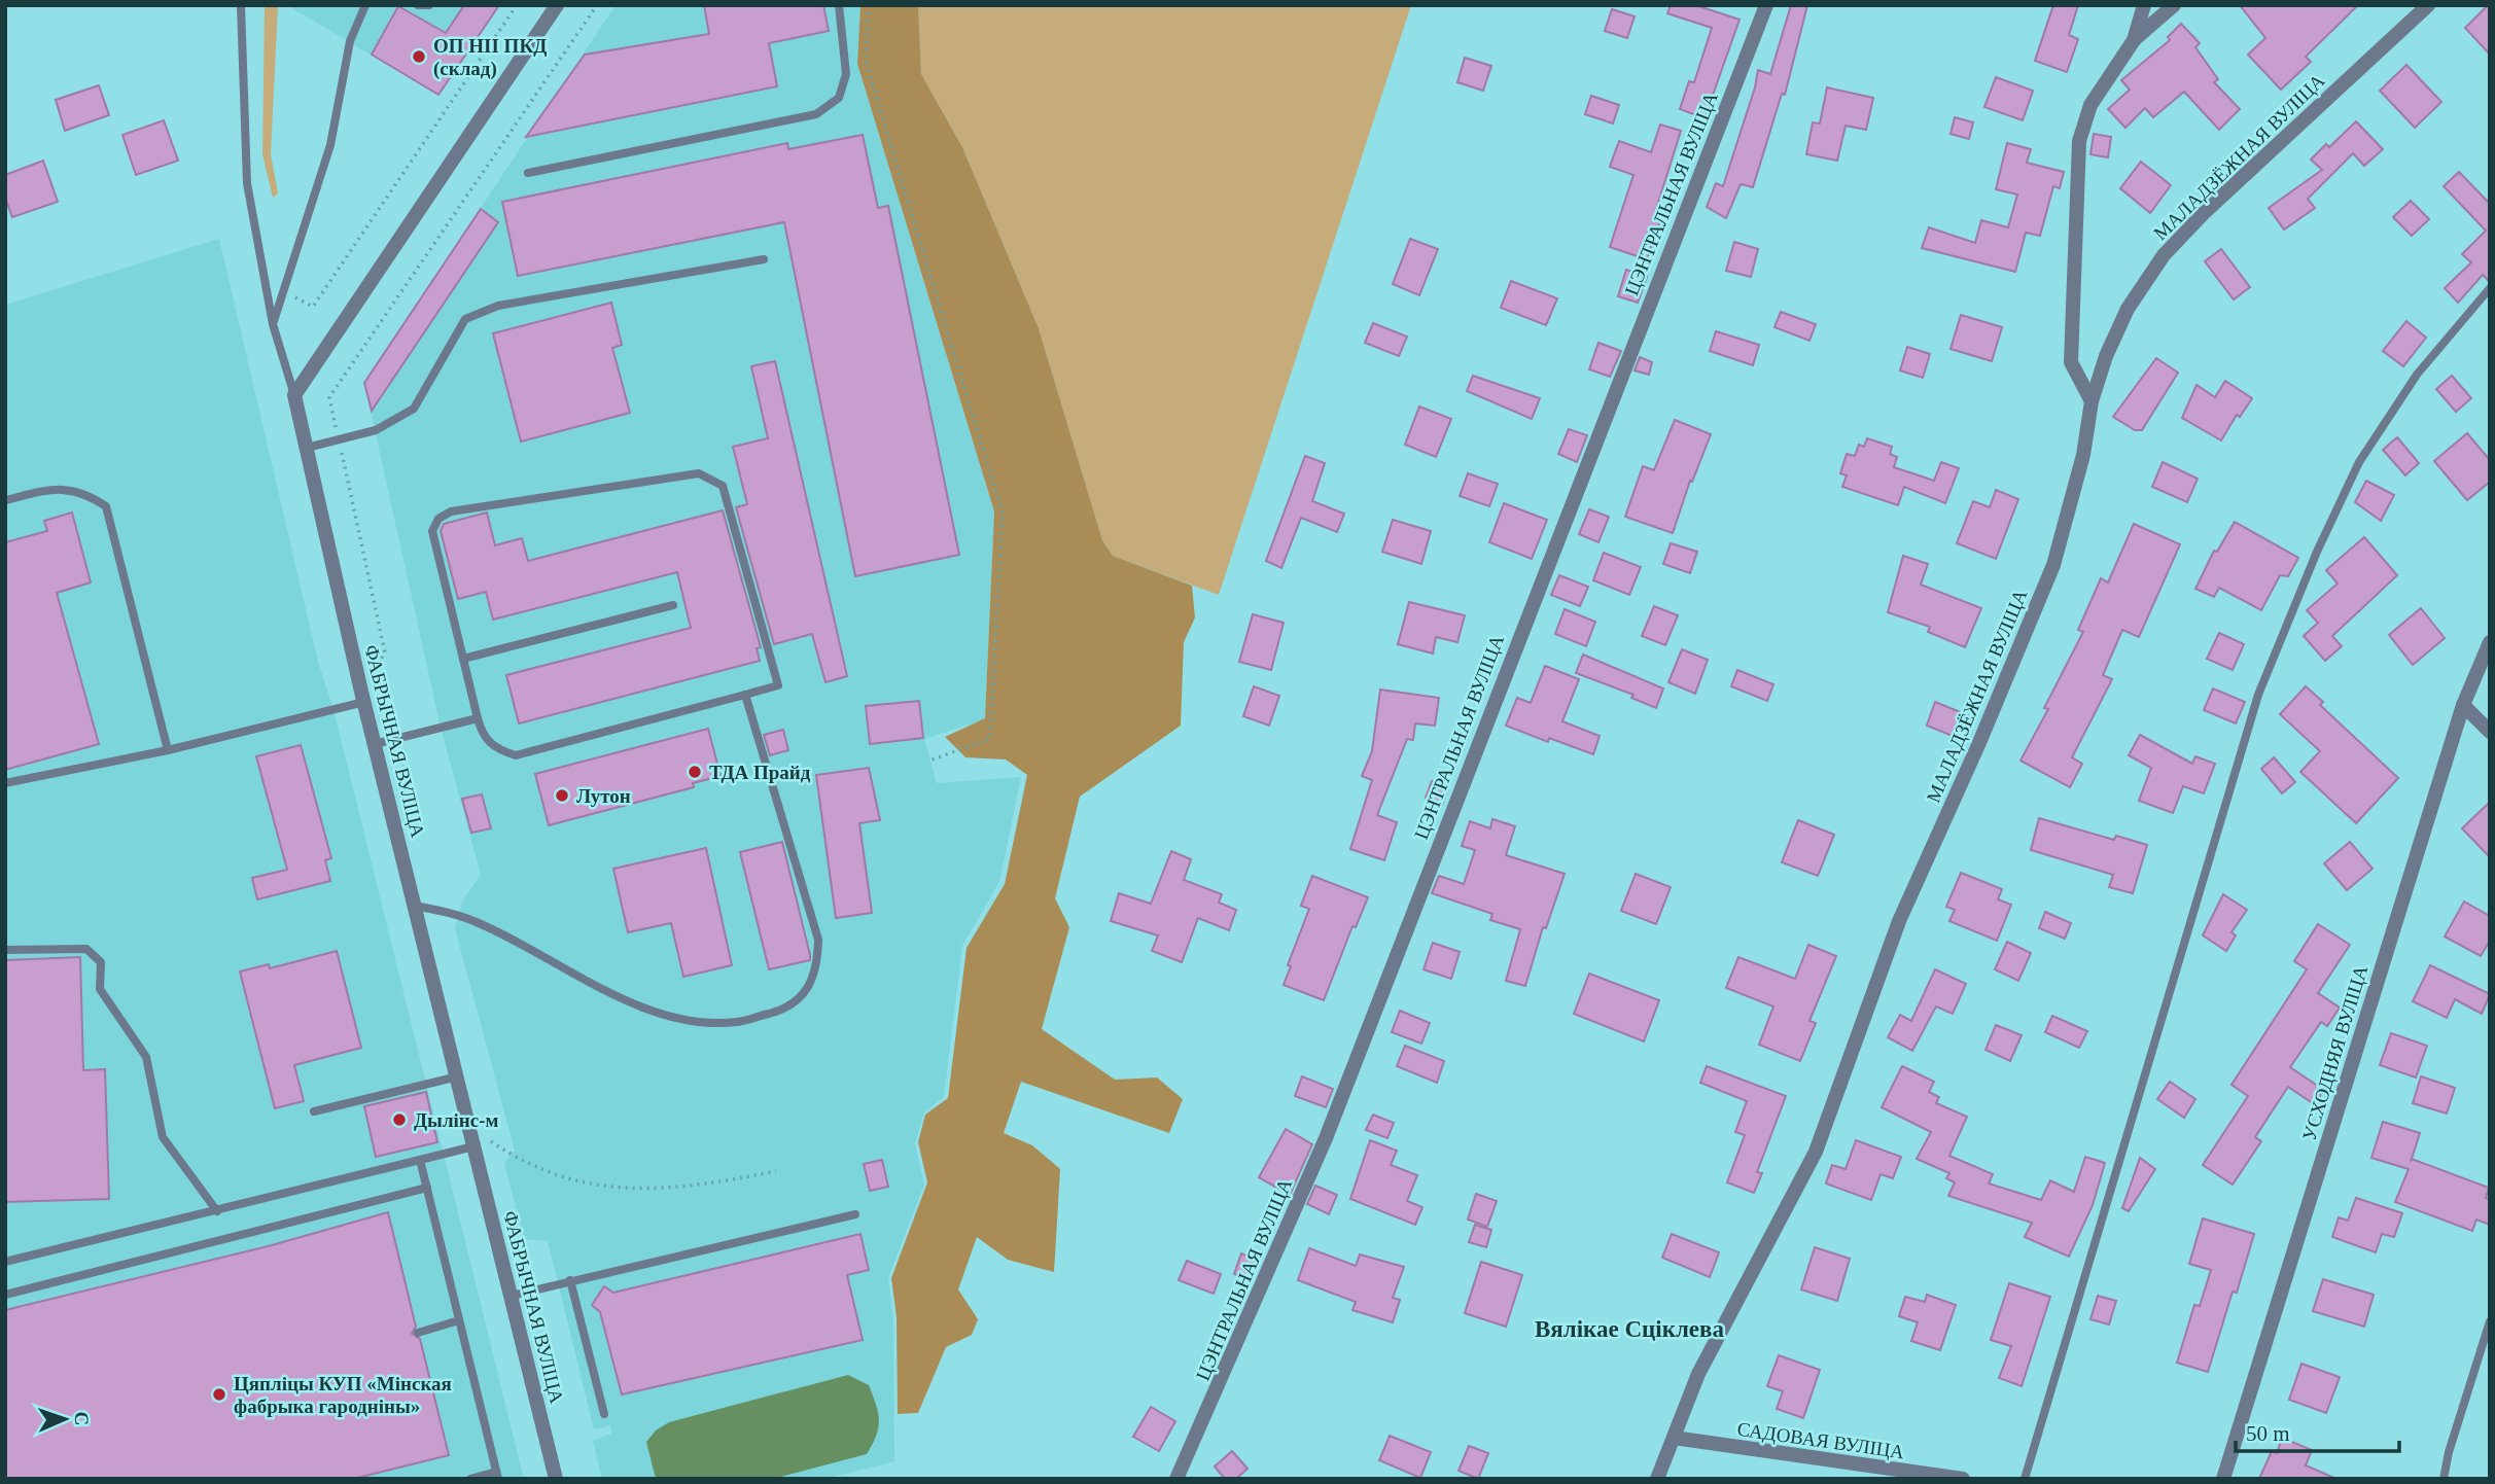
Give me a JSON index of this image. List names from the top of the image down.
{
  "streets": {
    "street": [
      "МАЛАДЗЁЖНАЯ ВУЛІЦА",
      "ЦЭНТРАЛЬНАЯ ВУЛІЦА",
      "ФАБРЫЧНАЯ ВУЛІЦА",
      "УСХОДНЯЯ ВУЛІЦА",
      "САДОВАЯ ВУЛІЦА"
    ]
  },
  "crossings": [
    ["МАЛАДЗЁЖНАЯ ВУЛІЦА", "САДОВАЯ ВУЛІЦА"]
  ],
  "districts": ["Вялікае Сціклева"],
  "places": [
    "ОП НII ПКД (склад)",
    "ТДА Прайд",
    "Лутон",
    "Дылінс-м",
    "Цяпліцы КУП «Мінская фабрыка гародніны»"
  ],
  "scale_bar": "50 m",
  "north": "right"
}
